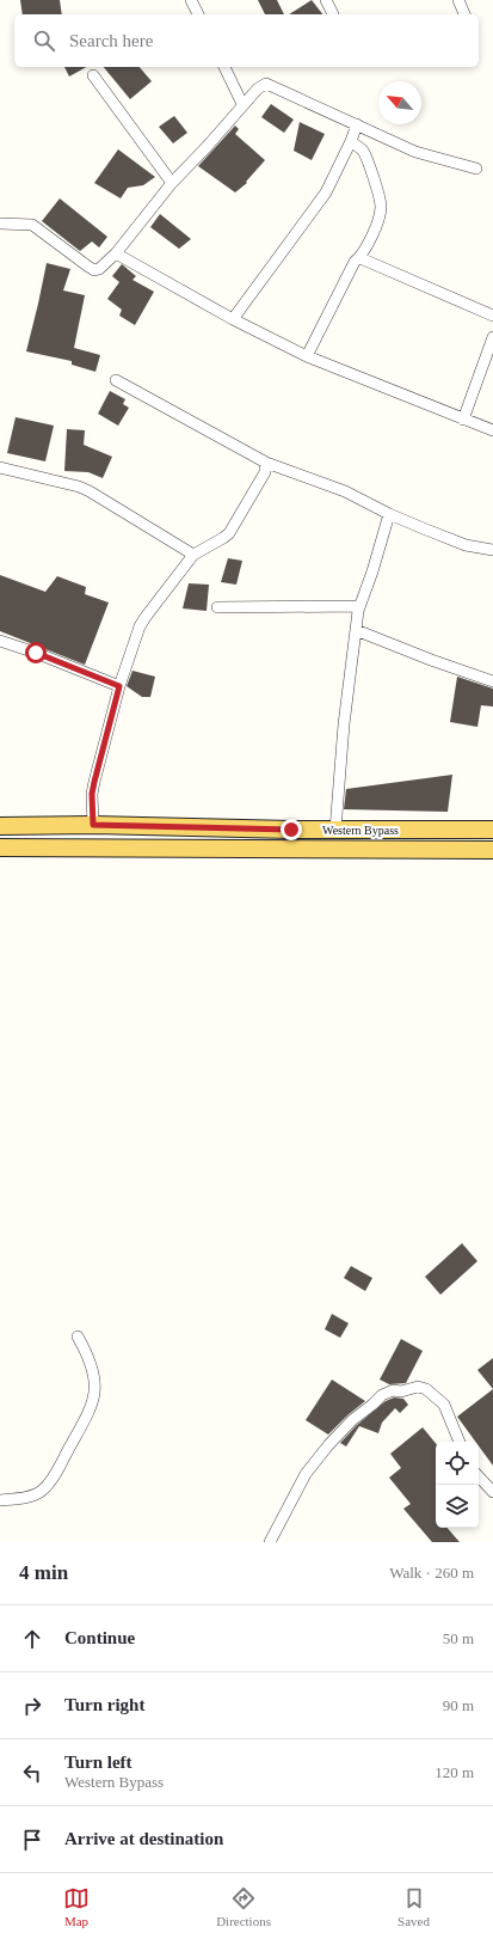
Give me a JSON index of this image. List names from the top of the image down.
{
  "streets": {
    "main road": ["Western Bypass"]
  },
  "north": "top left",
  "page": {
    "search": "Search here",
    "heading": ["4 min", "Walk · 260 m"],
    "list": [
      ["Continue", "50 m"],
      ["Turn right", "90 m"],
      ["Turn left", "Western Bypass", "120 m"],
      "Arrive at destination"
    ],
    "nav": ["Map", "Directions", "Saved"]
  }
}
